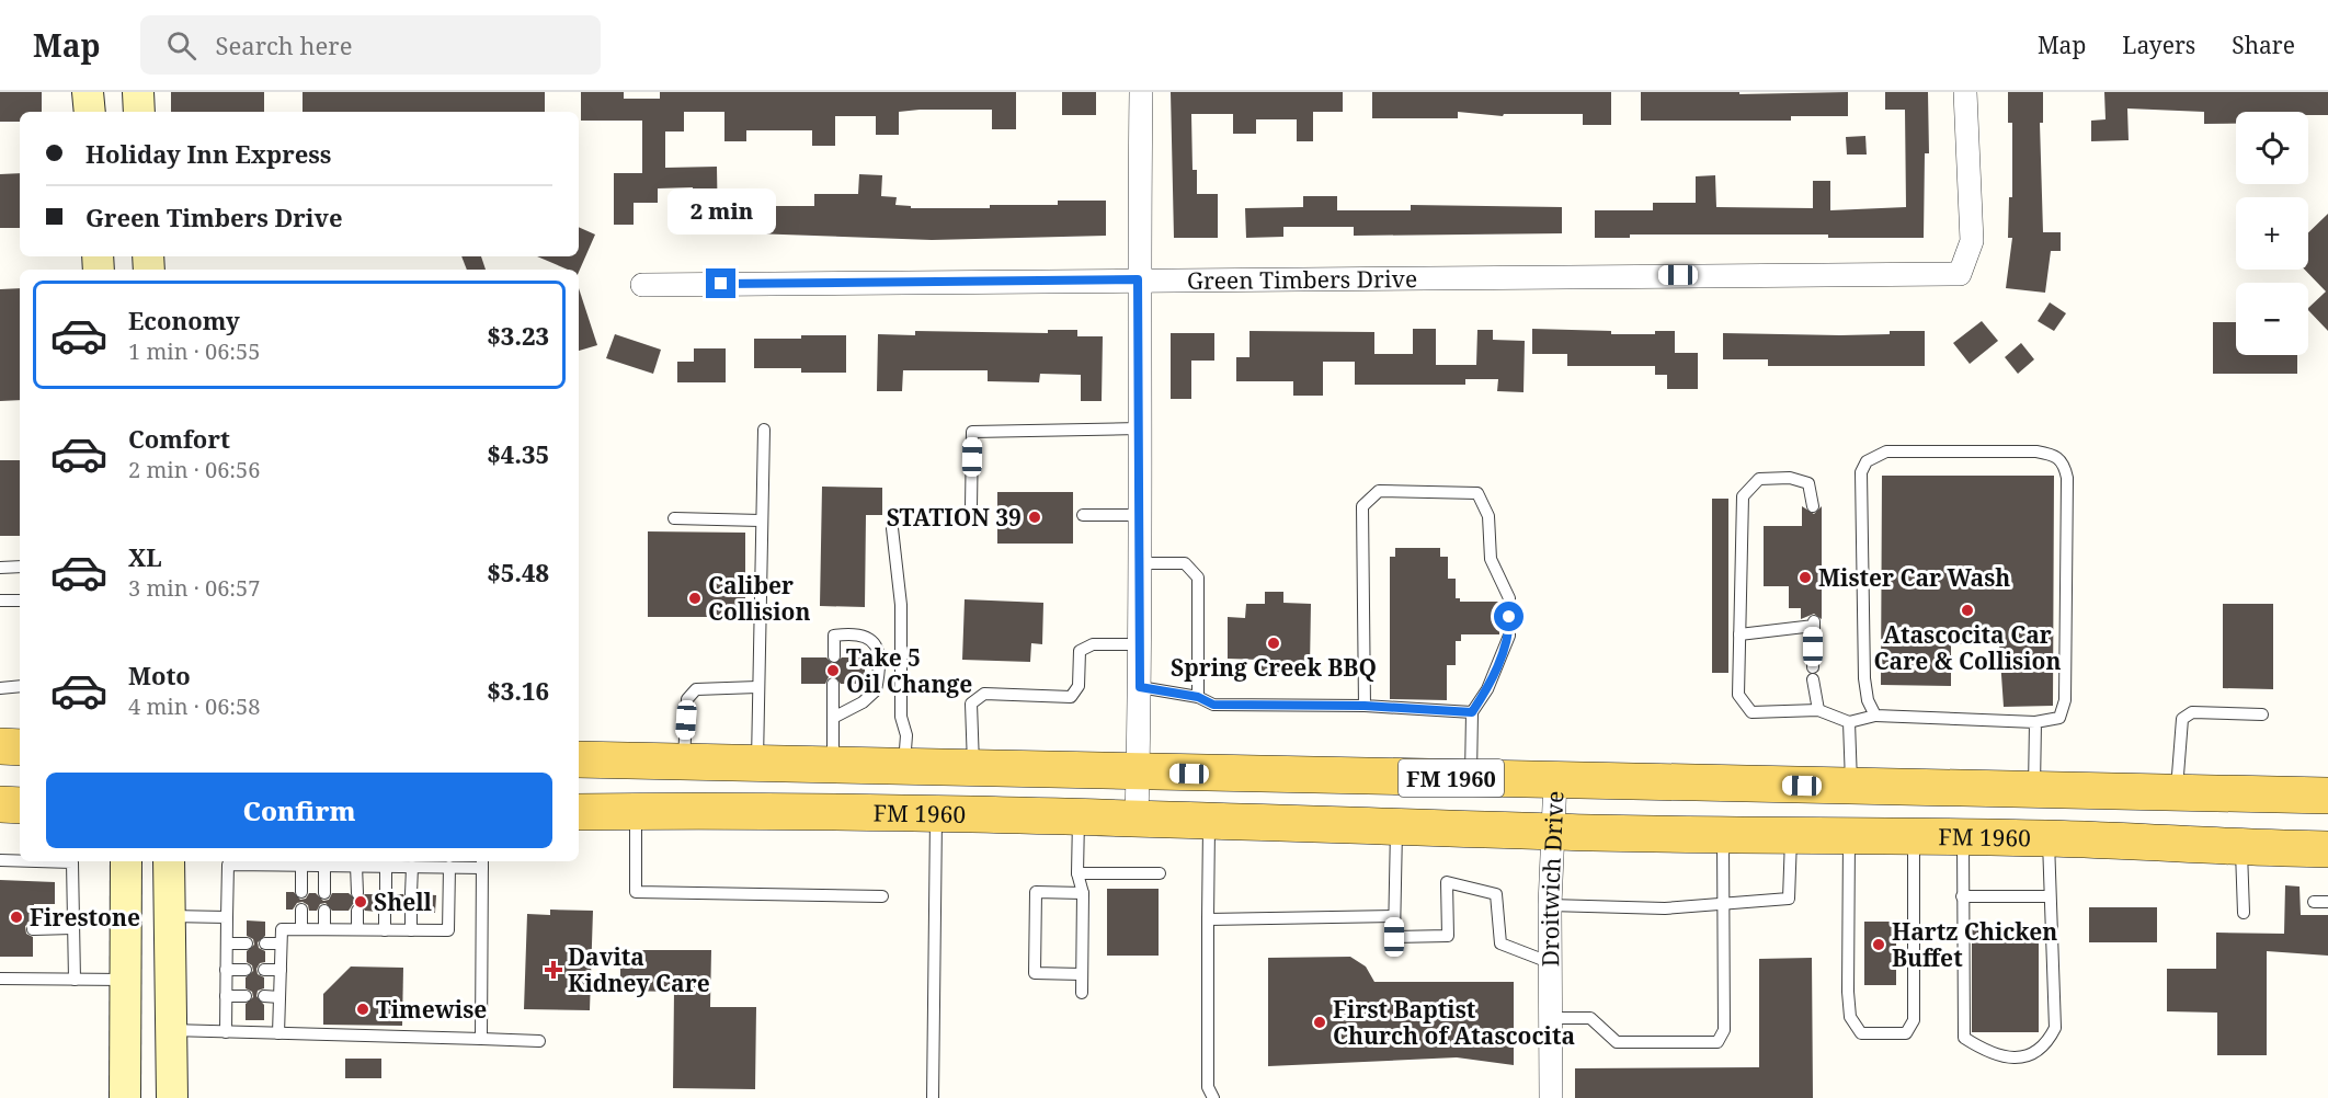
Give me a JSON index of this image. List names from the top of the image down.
{
  "streets": {
    "main road": ["FM 1960"],
    "street": ["Green Timbers Drive", "Droitwich Drive"]
  },
  "crossings": [
    ["FM 1960", "Droitwich Drive"]
  ],
  "places": {
    "other": [
      "STATION 39",
      "Mister Car Wash",
      "Caliber Collision",
      "Atascocita Car Care & Collision",
      "Spring Creek BBQ",
      "Take 5 Oil Change",
      "Shell",
      "Firestone",
      "Hartz Chicken Buffet",
      "Timewise",
      "First Baptist Church of Atascocita"
    ],
    "health": ["Davita Kidney Care"]
  },
  "page": {
    "header": "Map",
    "search": "Search here",
    "nav": ["Map", "Layers", "Share"],
    "map_buttons": ["+", "−"],
    "banner": ["Holiday Inn Express", "Green Timbers Drive"],
    "bubble": "2 min",
    "list": [
      {
        "name": "Economy",
        "note": "1 min · 06:55",
        "value": "$3.23"
      },
      {
        "name": "Comfort",
        "note": "2 min · 06:56",
        "value": "$4.35"
      },
      {
        "name": "XL",
        "note": "3 min · 06:57",
        "value": "$5.48"
      },
      {
        "name": "Moto",
        "note": "4 min · 06:58",
        "value": "$3.16"
      }
    ],
    "buttons": "Confirm"
  }
}
